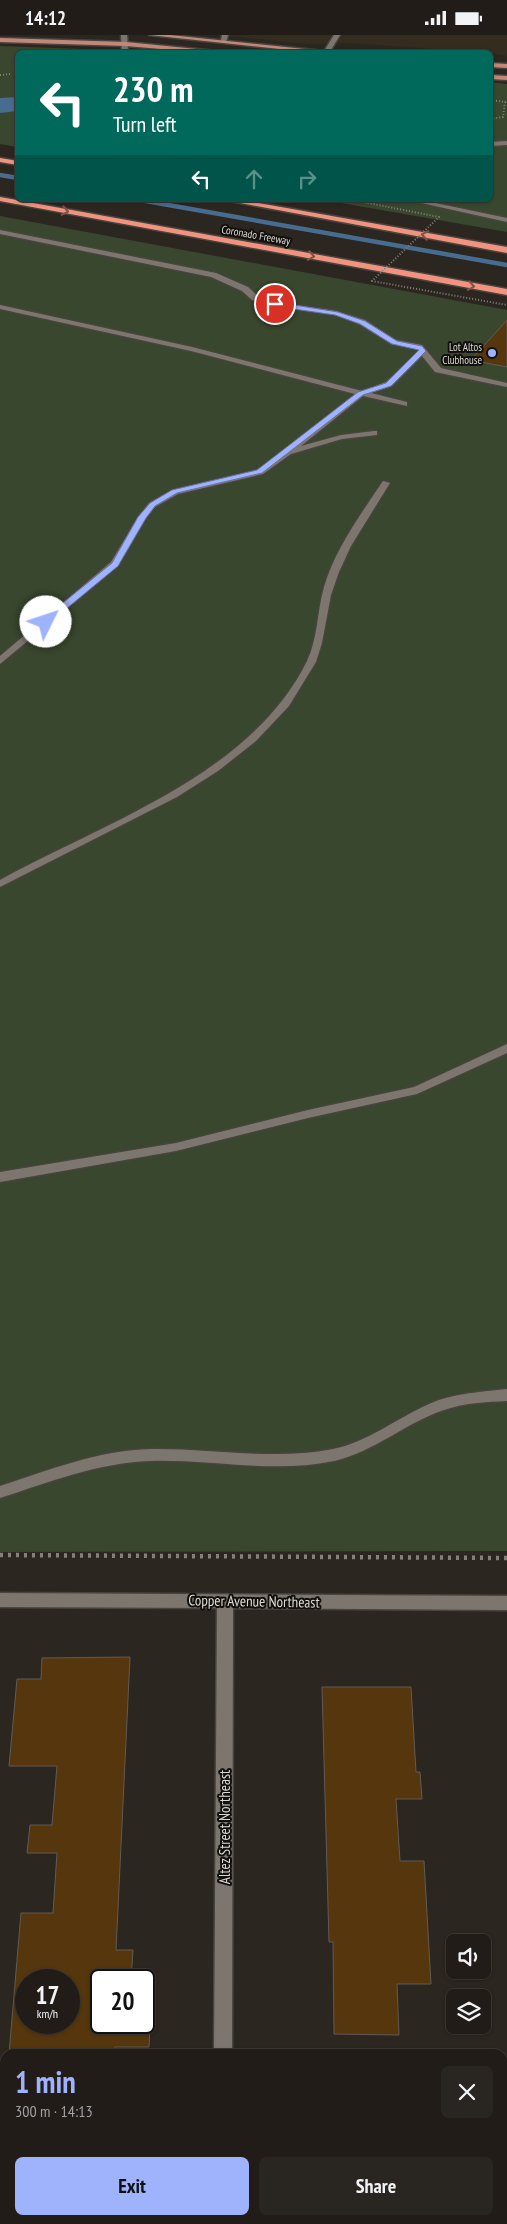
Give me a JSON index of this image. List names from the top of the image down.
{
  "streets": {
    "highway": ["Coronado Freeway"],
    "street": ["Copper Avenue Northeast", "Altez Street Northeast"]
  },
  "crossings": [
    ["Copper Avenue Northeast", "Altez Street Northeast"]
  ],
  "places": ["Lot Altos Clubhouse"],
  "page": {
    "status": "14:12",
    "turn": ["230 m", "Turn left"],
    "speed": "17 km/h",
    "limit": "20",
    "heading": ["1 min", "300 m · 14:13"],
    "buttons": ["Exit", "Share"]
  }
}
